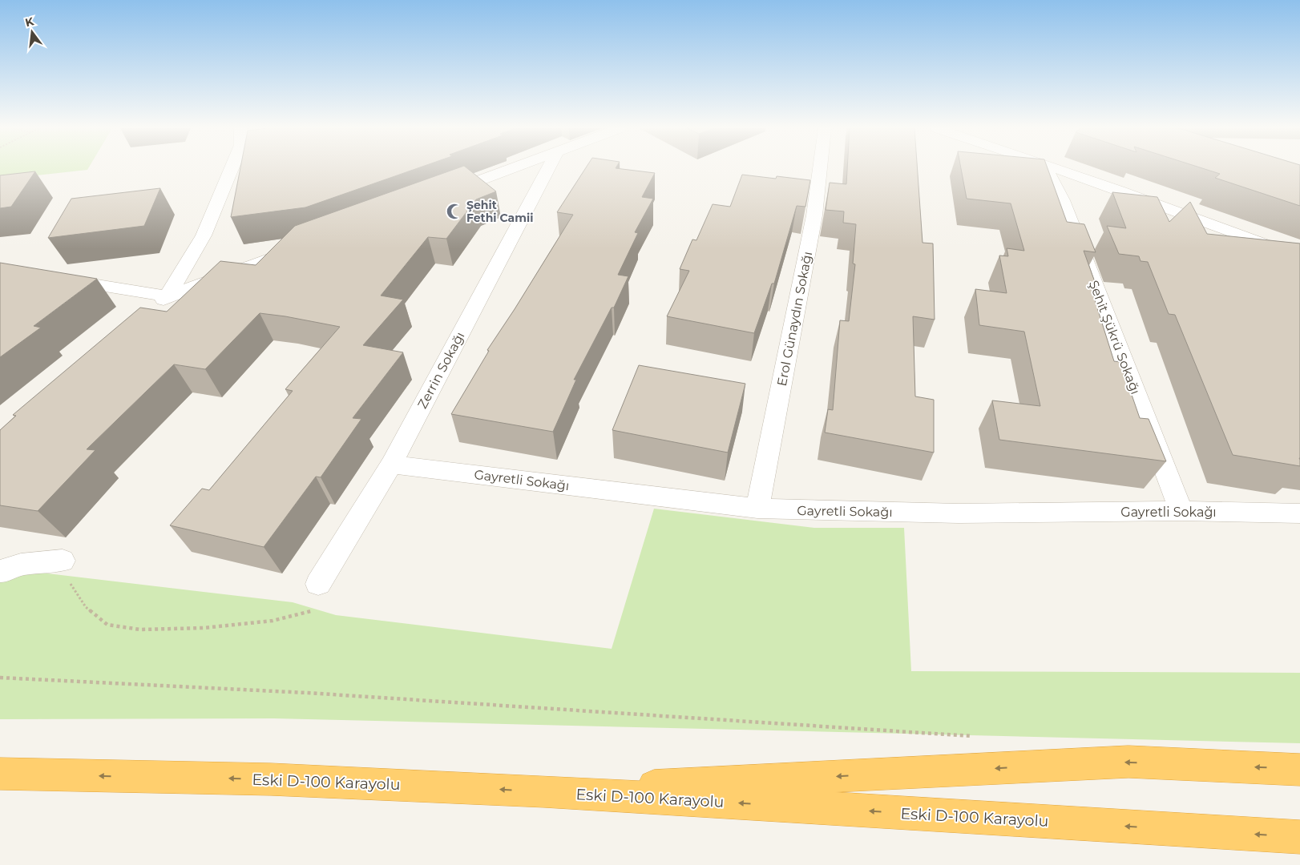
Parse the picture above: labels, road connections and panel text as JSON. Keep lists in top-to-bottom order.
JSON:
{
  "streets": {
    "highway": ["Eski D-100 Karayolu"],
    "street": [
      "Erol Günaydın Sokağı",
      "Şehit Şükrü Sokağı",
      "Zerrin Sokağı",
      "Gayretli Sokağı"
    ]
  },
  "crossings": [
    ["Erol Günaydın Sokağı", "Gayretli Sokağı"],
    ["Şehit Şükrü Sokağı", "Gayretli Sokağı"],
    ["Zerrin Sokağı", "Gayretli Sokağı"]
  ],
  "places": {
    "mosque": ["Şehit Fethi Camii"]
  },
  "north": "top"
}
